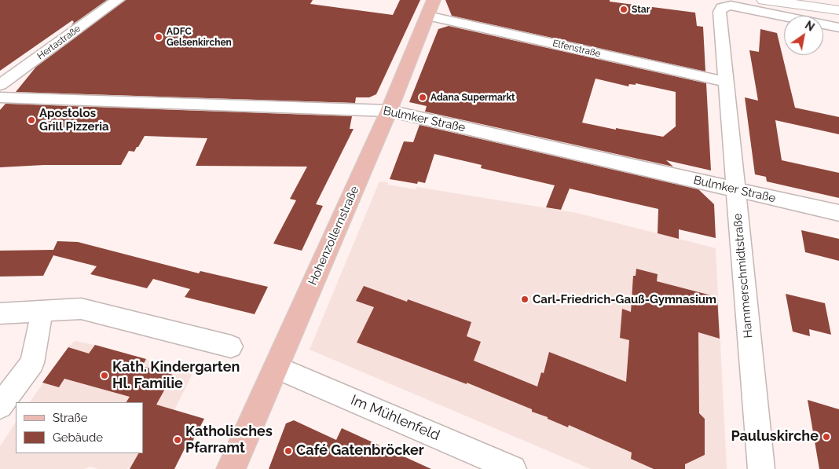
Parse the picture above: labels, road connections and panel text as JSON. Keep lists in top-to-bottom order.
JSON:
{
  "streets": {
    "main road": ["Hohenzollernstraße"],
    "street": [
      "Hertastraße",
      "Elfenstraße",
      "Bulmker Straße",
      "Hammerschmidtstraße",
      "Im Mühlenfeld"
    ]
  },
  "crossings": [
    ["Elfenstraße", "Hohenzollernstraße"],
    ["Elfenstraße", "Hammerschmidtstraße"],
    ["Bulmker Straße", "Hohenzollernstraße"],
    ["Bulmker Straße", "Hammerschmidtstraße"],
    ["Hohenzollernstraße", "Im Mühlenfeld"]
  ],
  "places": [
    "Star",
    "ADFC Gelsenkirchen",
    "Adana Supermarkt",
    "Apostolos Grill Pizzeria",
    "Carl-Friedrich-Gauß-Gymnasium",
    "Kath. Kindergarten Hl. Familie",
    "Pauluskirche",
    "Katholisches Pfarramt",
    "Café Gatenbröcker"
  ],
  "legend": ["Straße", "Gebäude"],
  "north": "top right"
}
